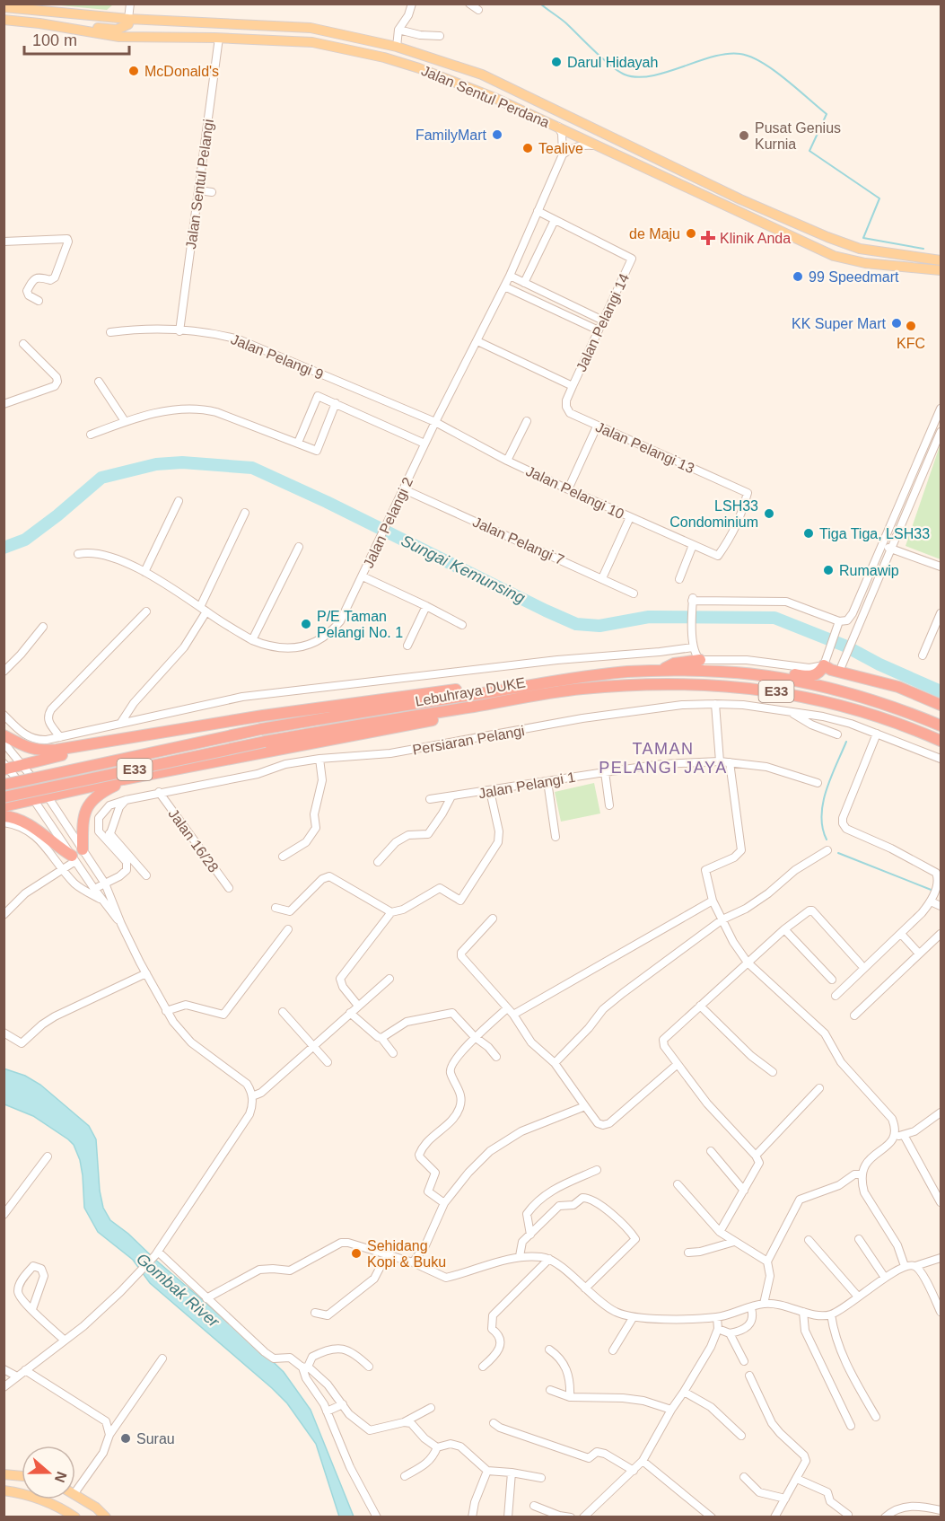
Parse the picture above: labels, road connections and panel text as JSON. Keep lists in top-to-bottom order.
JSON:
{
  "streets": {
    "highway": ["Lebuhraya DUKE", "E33"],
    "main road": ["Jalan Sentul Perdana"],
    "street": [
      "Jalan Sentul Pelangi",
      "Jalan Pelangi 14",
      "Jalan Pelangi 9",
      "Jalan Pelangi 13",
      "Jalan Pelangi 10",
      "Jalan Pelangi 2",
      "Jalan Pelangi 7",
      "Persiaran Pelangi",
      "Jalan Pelangi 1",
      "Jalan 16/28"
    ]
  },
  "crossings": [
    ["Jalan Sentul Perdana", "Jalan Sentul Pelangi"],
    ["Jalan Sentul Pelangi", "Jalan Pelangi 9"],
    ["Jalan Pelangi 14", "Jalan Pelangi 13"],
    ["Jalan Pelangi 9", "Jalan Pelangi 10"],
    ["Jalan Pelangi 9", "Jalan Pelangi 2"],
    ["Jalan Pelangi 13", "Jalan Pelangi 10"],
    ["Jalan Pelangi 10", "Jalan Pelangi 2"],
    ["Jalan Pelangi 2", "Jalan Pelangi 7"],
    ["Persiaran Pelangi", "Jalan 16/28"]
  ],
  "districts": ["TAMAN PELANGI JAYA"],
  "water": ["Sungai Kemunsing", "Gombak River"],
  "places": {
    "other": [
      "Darul Hidayah",
      "McDonald's",
      "FamilyMart",
      "Pusat Genius Kurnia",
      "Tealive",
      "de Maju",
      "99 Speedmart",
      "KK Super Mart",
      "KFC",
      "LSH33 Condominium",
      "Tiga Tiga, LSH33",
      "Rumawip",
      "P/E Taman Pelangi No. 1",
      "Sehidang Kopi & Buku",
      "Surau"
    ],
    "health": ["Klinik Anda"]
  },
  "scale_bar": "100 m",
  "north": "right"
}
